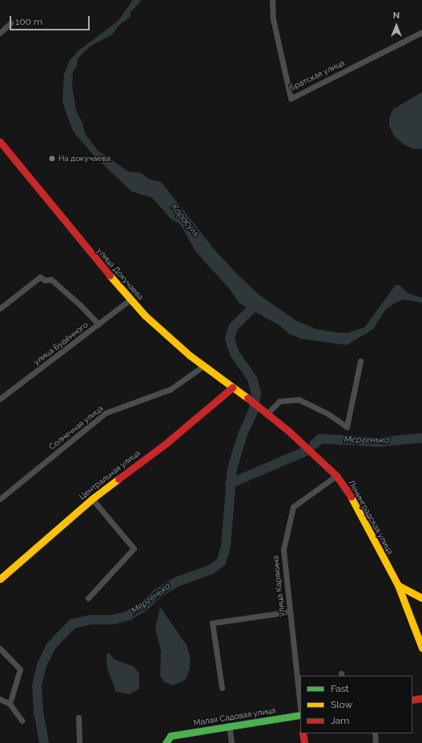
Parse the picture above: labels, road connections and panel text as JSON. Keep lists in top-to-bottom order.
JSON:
{
  "streets": {
    "main road": [
      "улица Докучаева",
      "Центральная улица",
      "Ленинградская улица",
      "Малая Садовая улица"
    ],
    "street": [
      "Братская улица",
      "улица Будённого",
      "Солнечная улица",
      "улица Карякина"
    ]
  },
  "crossings": [
    ["улица Докучаева", "улица Будённого"],
    ["улица Докучаева", "Солнечная улица"],
    ["улица Докучаева", "Центральная улица"],
    ["улица Докучаева", "Ленинградская улица"],
    ["Ленинградская улица", "улица Карякина"]
  ],
  "water": ["Карасуль", "Мергенька"],
  "places": ["На докучаева"],
  "legend": ["Fast", "Slow", "Jam"],
  "scale_bar": "100 m",
  "north": "top"
}
